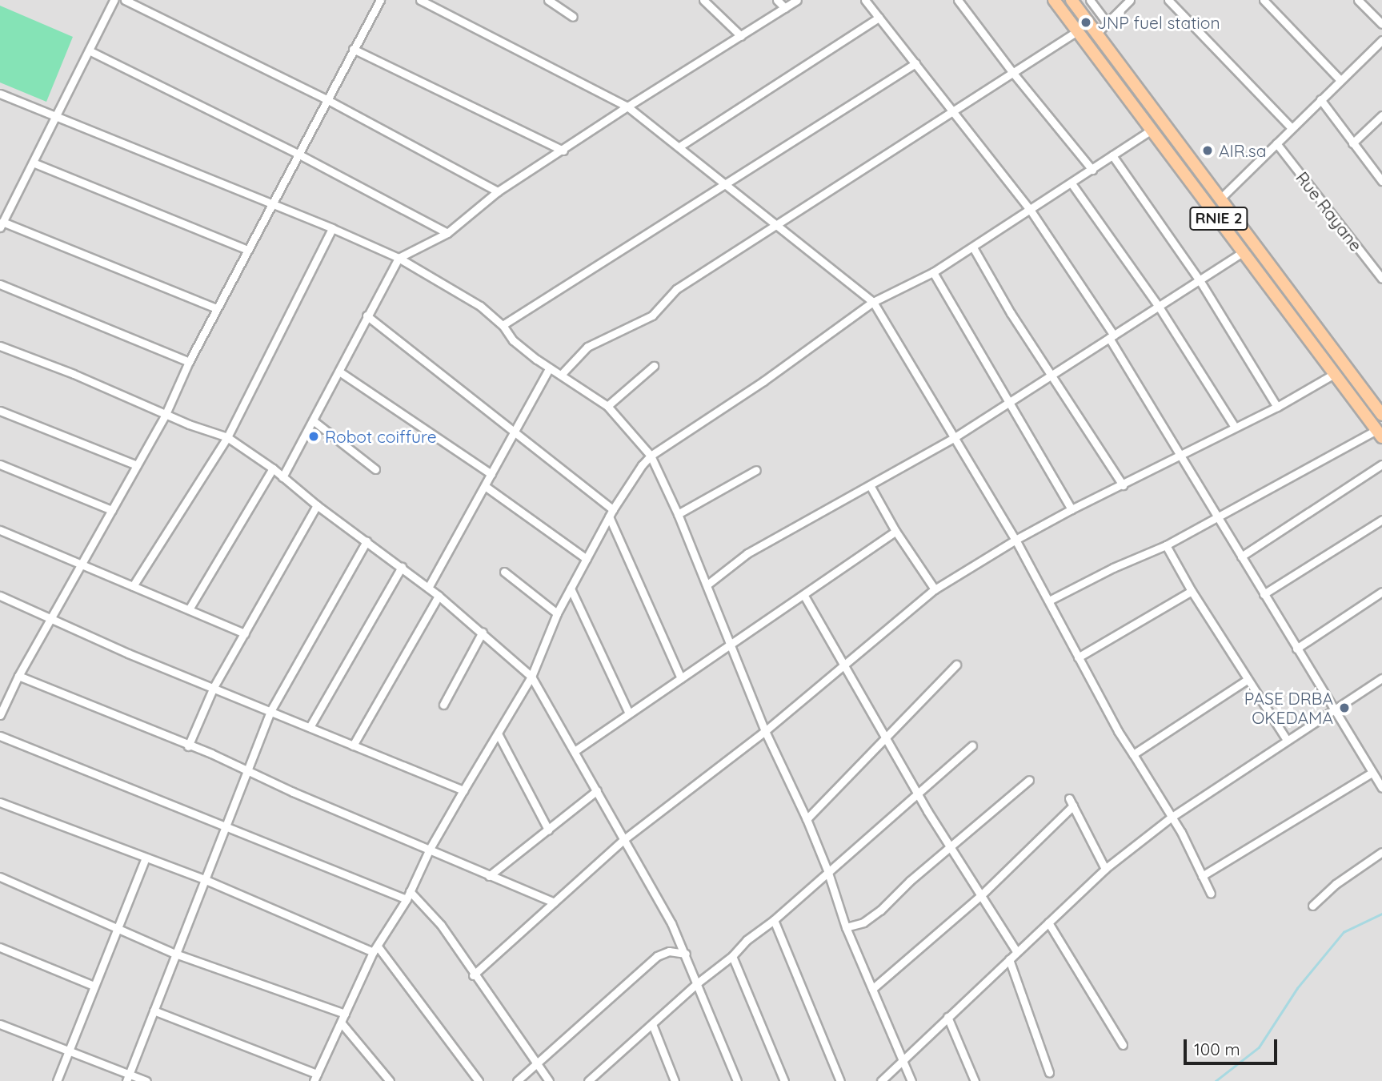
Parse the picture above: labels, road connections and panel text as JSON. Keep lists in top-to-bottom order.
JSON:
{
  "streets": {
    "main road": ["RNIE 2"],
    "street": ["Rue Rayane"]
  },
  "places": [
    "JNP fuel station",
    "AIR.sa",
    "Robot coiffure",
    "PASE DRBA OKEDAMA"
  ],
  "scale_bar": "100 m"
}
